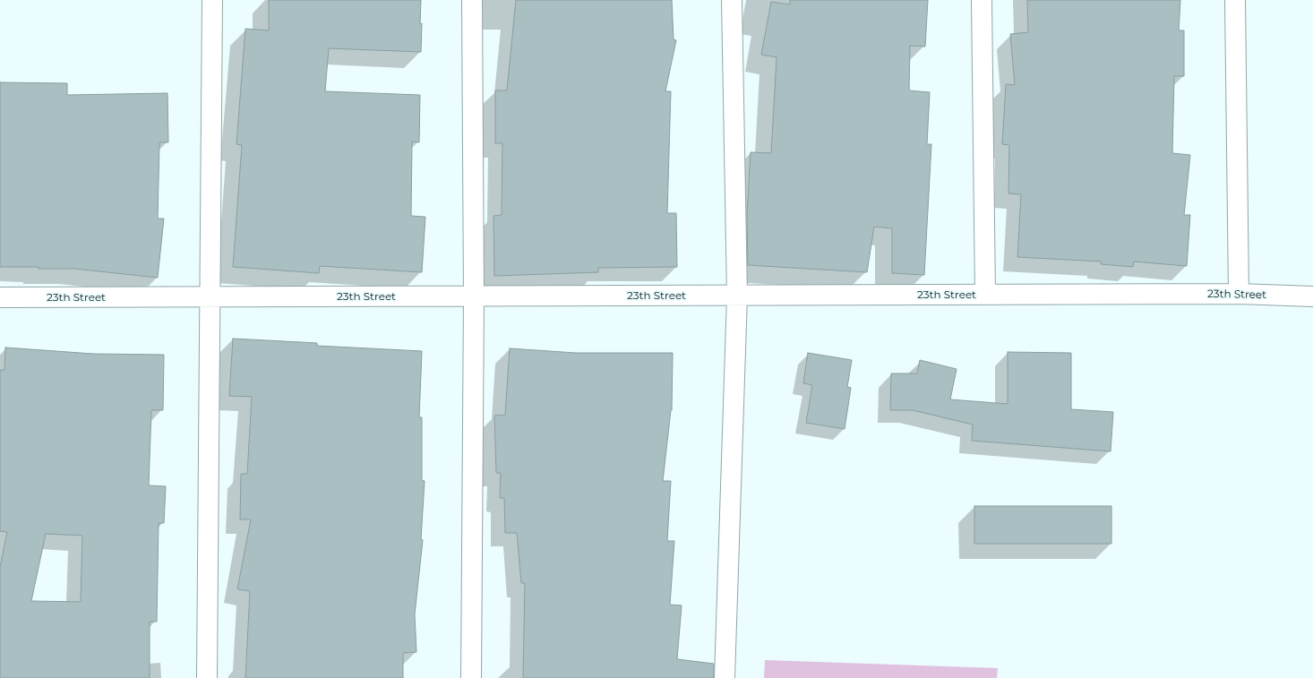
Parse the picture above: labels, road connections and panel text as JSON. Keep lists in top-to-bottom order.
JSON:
{
  "streets": {
    "street": ["23th Street"]
  }
}
